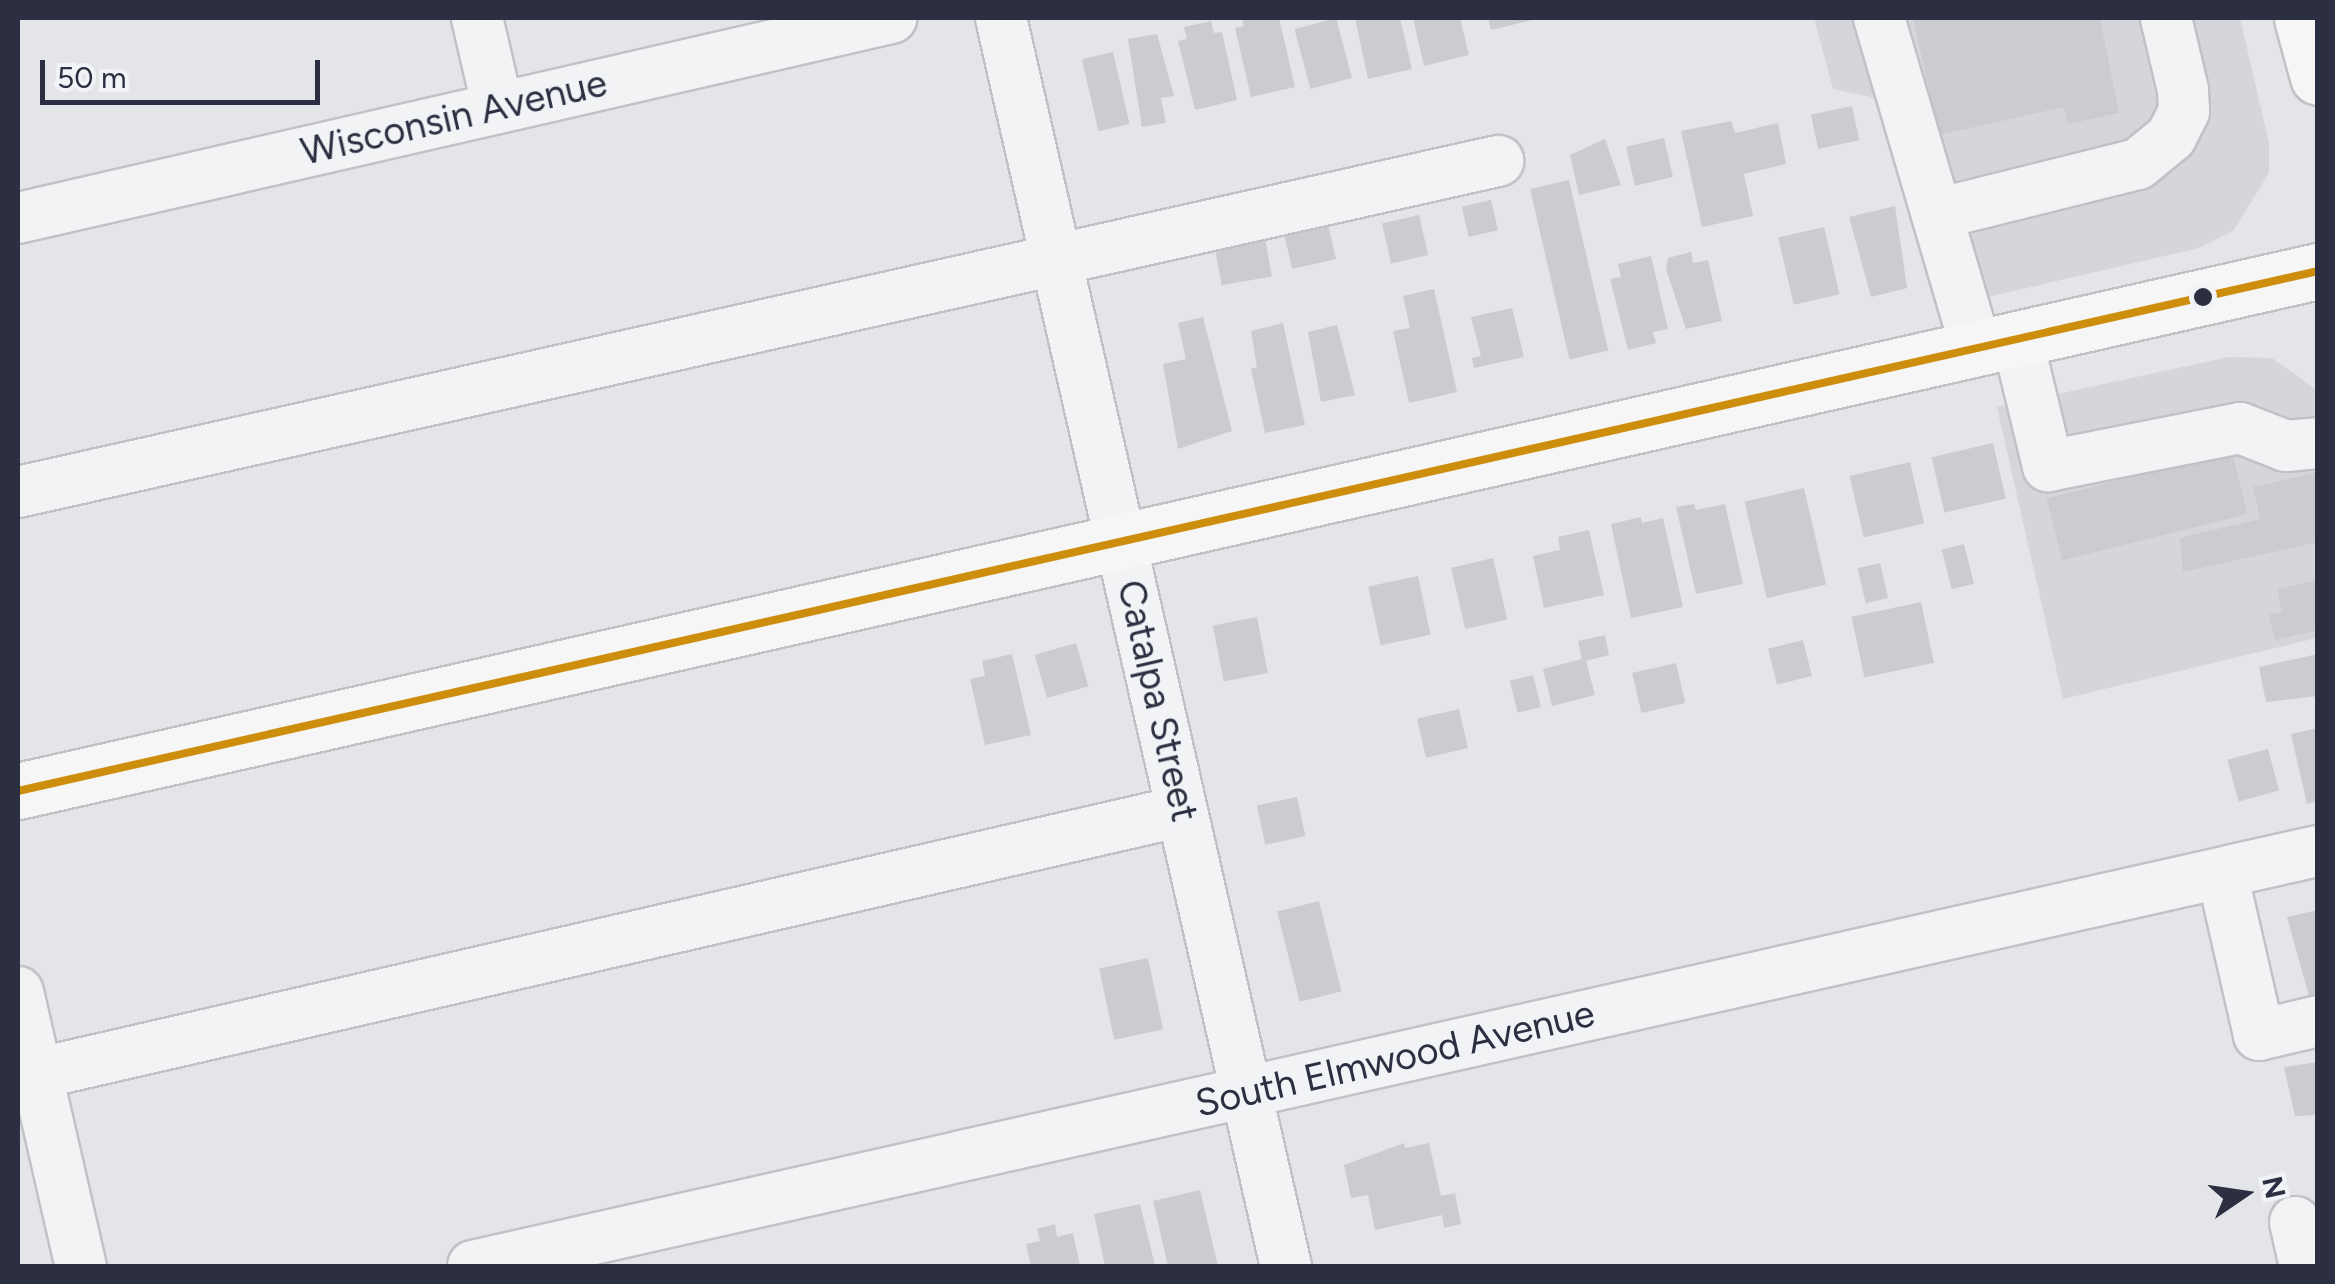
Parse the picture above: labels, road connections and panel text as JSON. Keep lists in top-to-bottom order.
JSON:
{
  "streets": {
    "street": ["Wisconsin Avenue", "Catalpa Street", "South Elmwood Avenue"]
  },
  "crossings": [
    ["Catalpa Street", "South Elmwood Avenue"]
  ],
  "scale_bar": "50 m",
  "north": "right"
}
